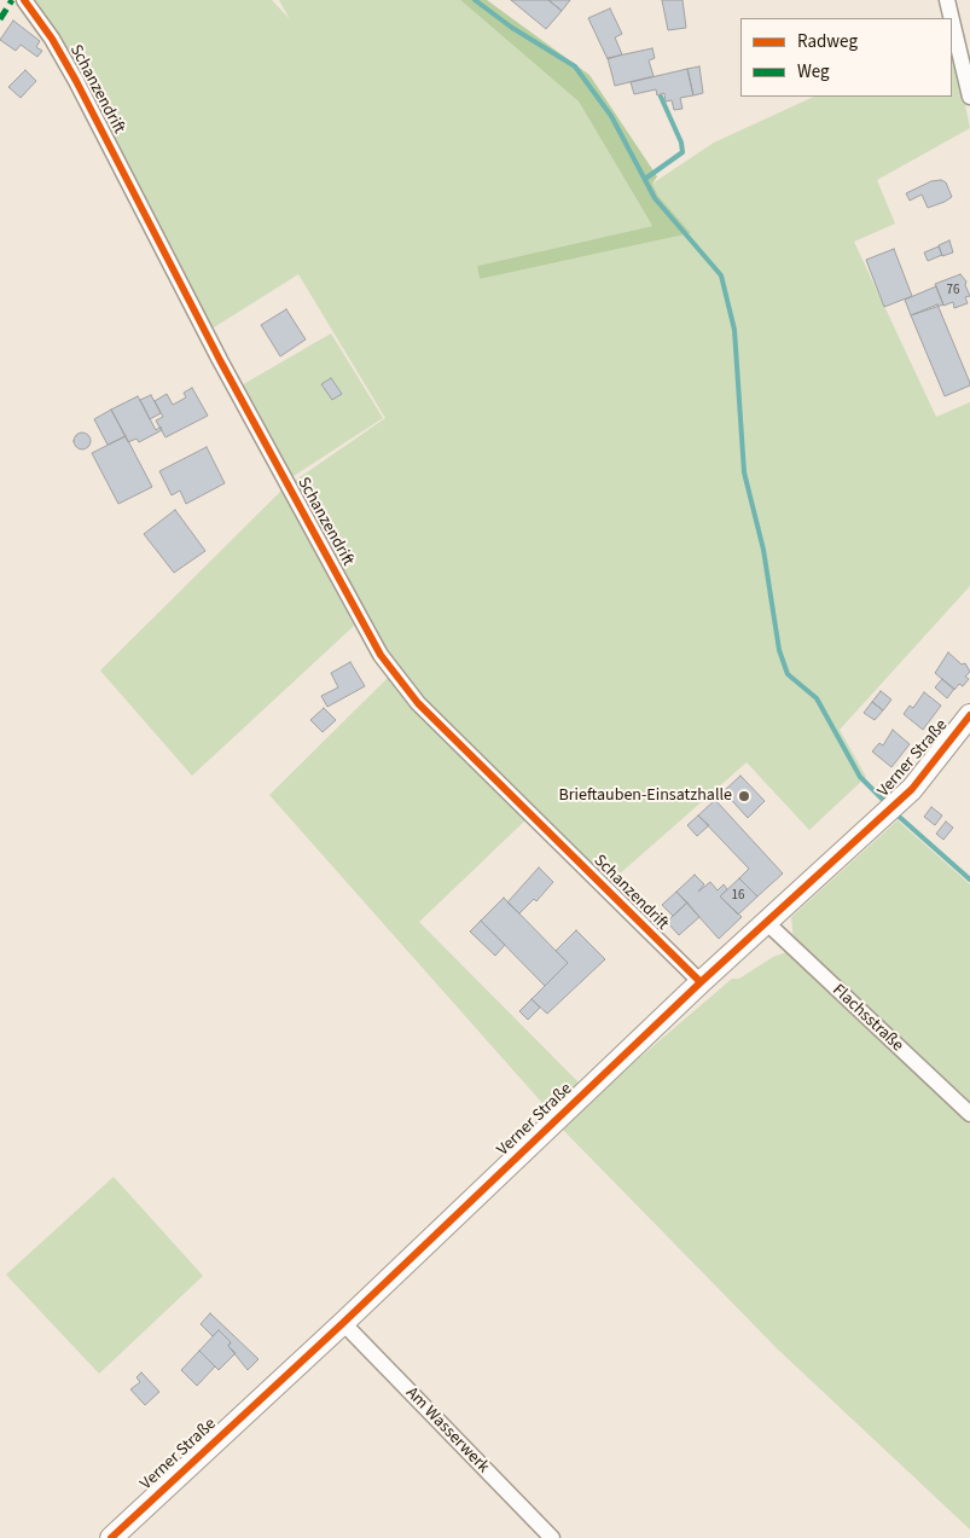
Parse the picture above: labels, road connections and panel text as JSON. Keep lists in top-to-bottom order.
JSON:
{
  "streets": {
    "street": [
      "Schanzendrift",
      "Verner Straße",
      "Flachsstraße",
      "Am Wasserwerk"
    ]
  },
  "crossings": [
    ["Schanzendrift", "Verner Straße"],
    ["Verner Straße", "Flachsstraße"],
    ["Verner Straße", "Am Wasserwerk"]
  ],
  "places": ["Brieftauben-Einsatzhalle"],
  "house_numbers": ["76", "16"],
  "legend": ["Radweg", "Weg"]
}
